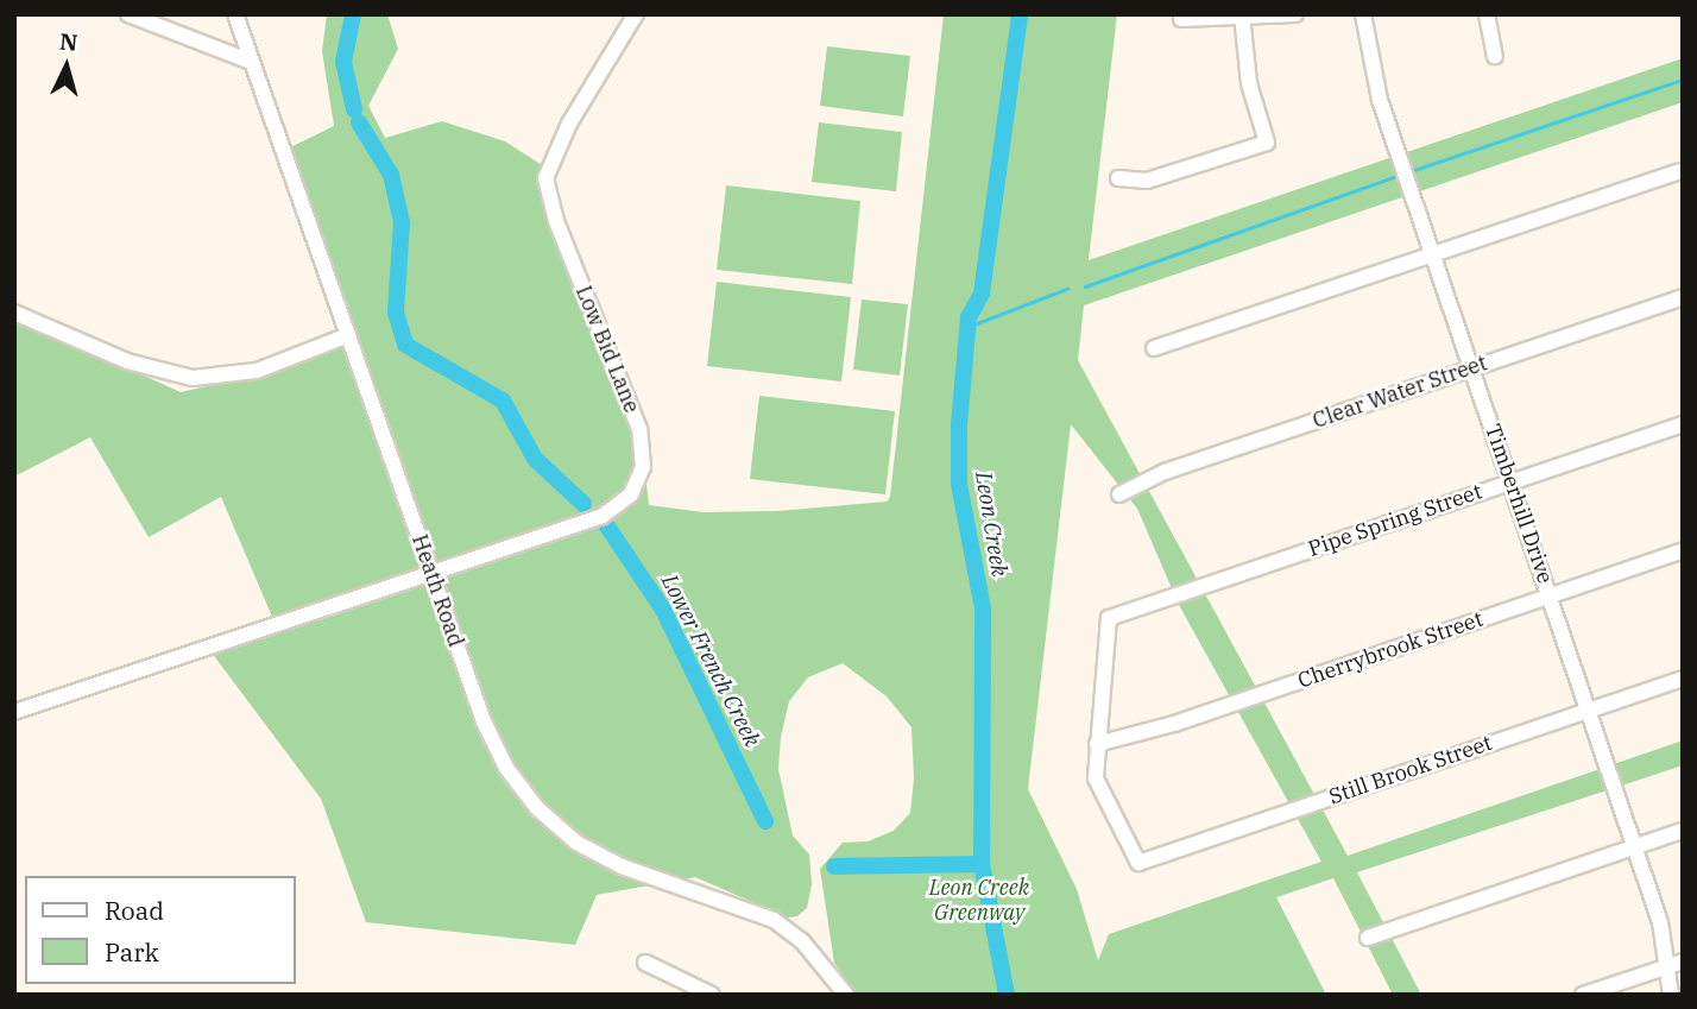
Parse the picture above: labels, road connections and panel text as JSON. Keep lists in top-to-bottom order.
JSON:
{
  "streets": {
    "street": [
      "Low Bid Lane",
      "Clear Water Street",
      "Timberhill Drive",
      "Pipe Spring Street",
      "Heath Road",
      "Cherrybrook Street",
      "Still Brook Street"
    ]
  },
  "crossings": [
    ["Low Bid Lane", "Heath Road"],
    ["Clear Water Street", "Timberhill Drive"],
    ["Timberhill Drive", "Pipe Spring Street"],
    ["Timberhill Drive", "Cherrybrook Street"],
    ["Timberhill Drive", "Still Brook Street"],
    ["Pipe Spring Street", "Cherrybrook Street"],
    ["Pipe Spring Street", "Still Brook Street"],
    ["Cherrybrook Street", "Still Brook Street"]
  ],
  "water": ["Leon Creek", "Lower French Creek"],
  "parks": ["Leon Creek Greenway"],
  "legend": ["Road", "Park"],
  "north": "top"
}
